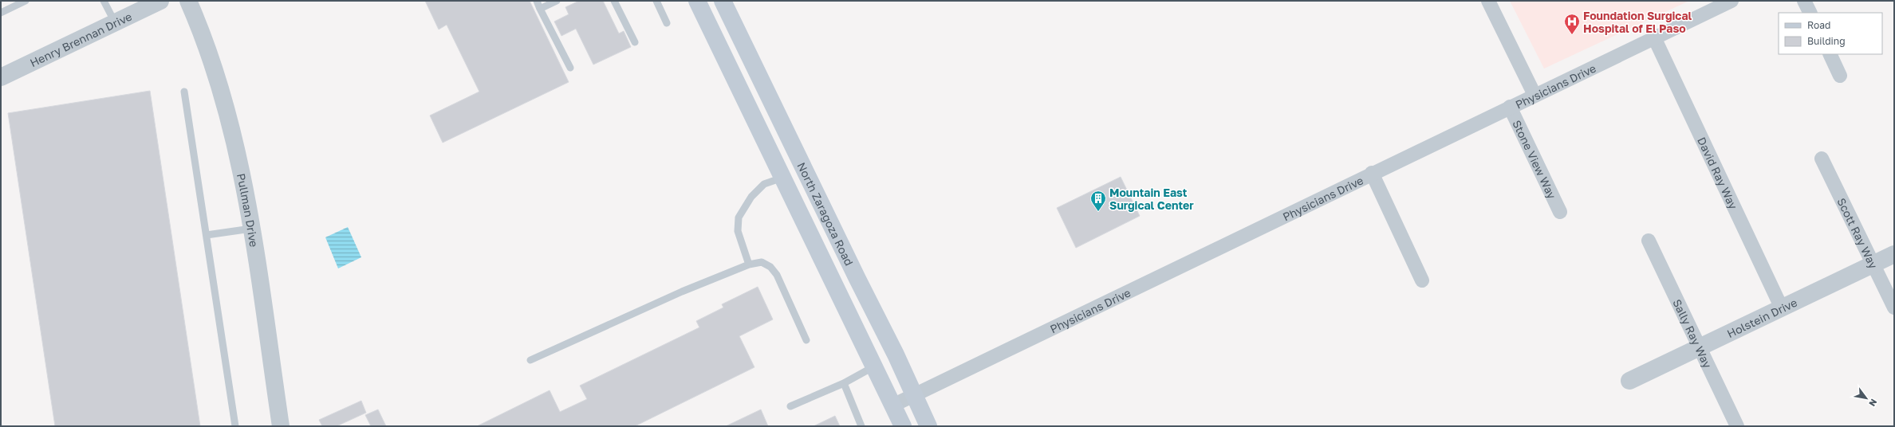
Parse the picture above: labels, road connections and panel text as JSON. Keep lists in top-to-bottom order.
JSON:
{
  "streets": {
    "main road": ["North Zaragoza Road"],
    "street": [
      "Henry Brennan Drive",
      "Physicians Drive",
      "Stone View Way",
      "David Ray Way",
      "Pullman Drive",
      "Scott Ray Way",
      "Holstein Drive",
      "Sally Ray Way"
    ]
  },
  "crossings": [
    ["Physicians Drive", "Stone View Way"],
    ["Physicians Drive", "David Ray Way"],
    ["Physicians Drive", "North Zaragoza Road"],
    ["David Ray Way", "Holstein Drive"],
    ["Scott Ray Way", "Holstein Drive"],
    ["Holstein Drive", "Sally Ray Way"]
  ],
  "places": {
    "hospital": ["Foundation Surgical Hospital of El Paso"],
    "building": ["Mountain East Surgical Center"]
  },
  "legend": ["Road", "Building"],
  "north": "bottom right"
}
